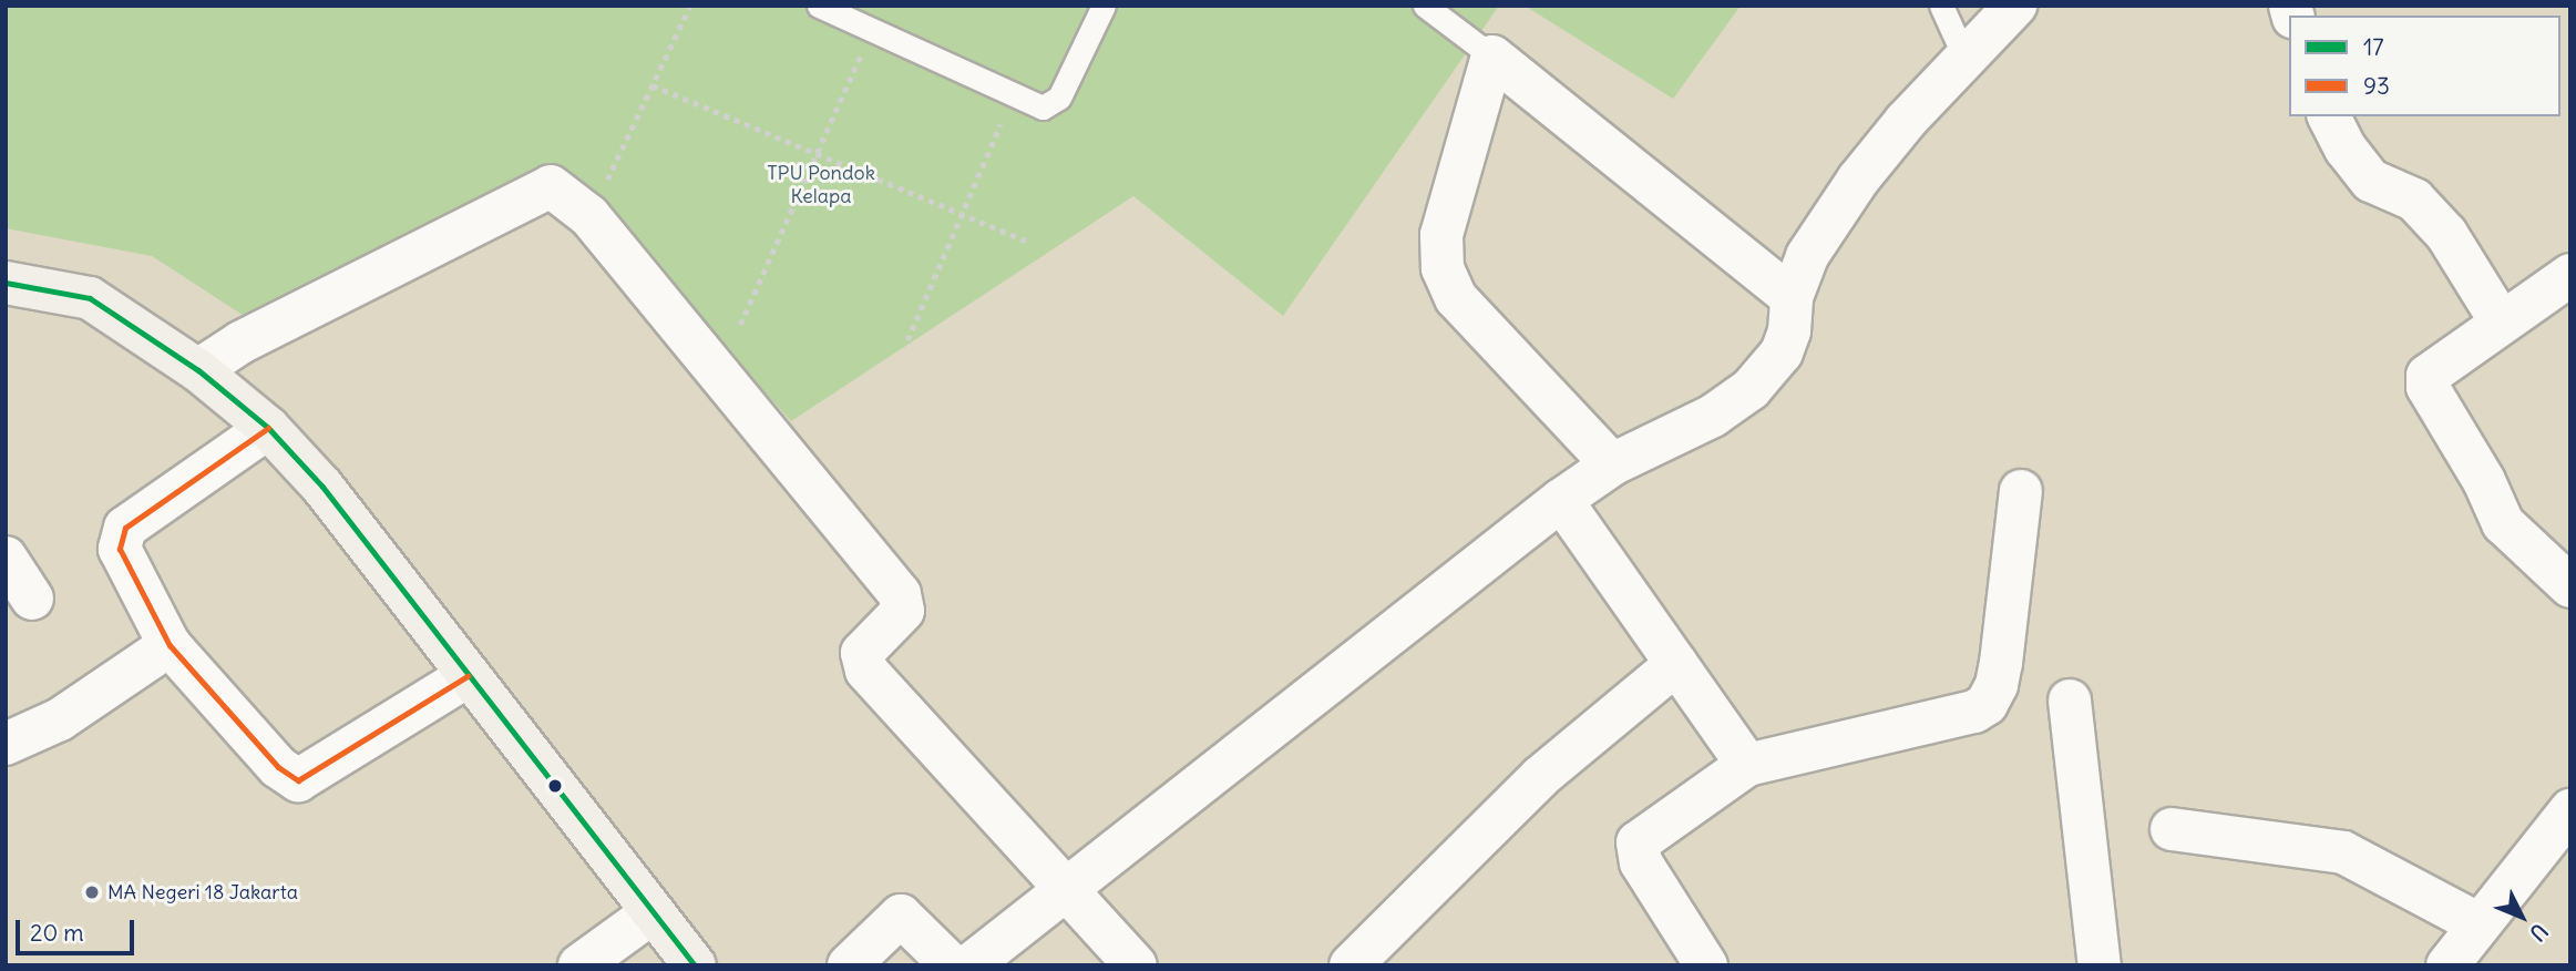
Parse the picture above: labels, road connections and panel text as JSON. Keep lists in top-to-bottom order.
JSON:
{
  "parks": ["TPU Pondok Kelapa"],
  "places": ["MA Negeri 18 Jakarta"],
  "lines": ["transit line 17", "transit line 93"],
  "legend": ["17", "93"],
  "scale_bar": "20 m",
  "north": "bottom right"
}
